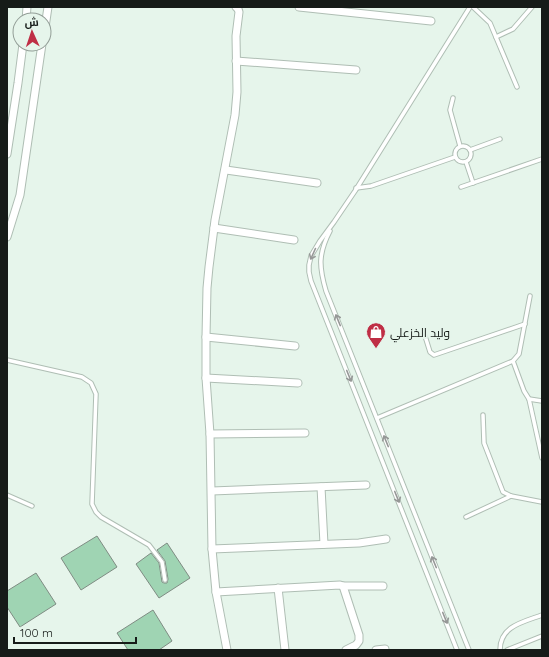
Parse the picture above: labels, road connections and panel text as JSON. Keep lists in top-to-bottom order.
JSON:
{
  "places": {
    "shop": ["وليد الخزعلي"]
  },
  "scale_bar": "100 m",
  "north": "top"
}
